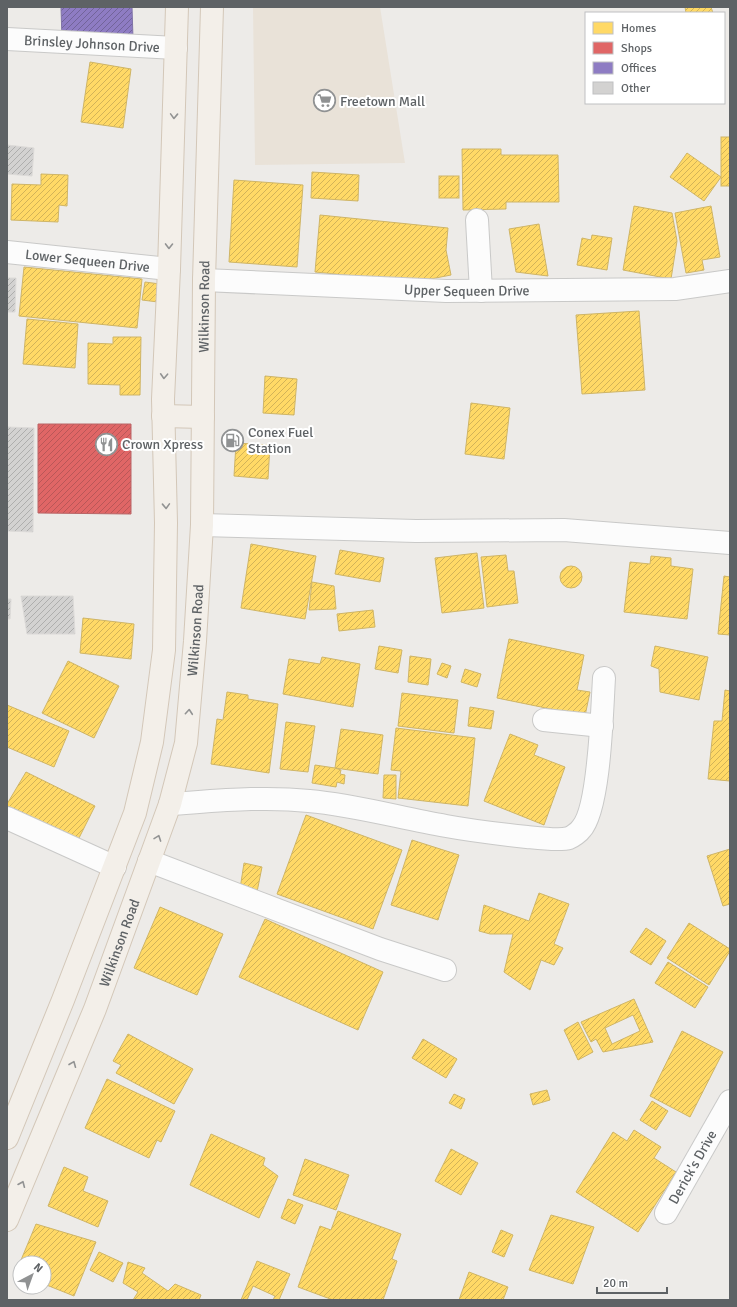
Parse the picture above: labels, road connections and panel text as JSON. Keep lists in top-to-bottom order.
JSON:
{
  "streets": {
    "main road": ["Wilkinson Road"],
    "street": [
      "Brinsley Johnson Drive",
      "Lower Sequeen Drive",
      "Upper Sequeen Drive",
      "Derick's Drive"
    ]
  },
  "crossings": [
    ["Upper Sequeen Drive", "Wilkinson Road"]
  ],
  "places": {
    "supermarket": ["Freetown Mall"],
    "fuel station": ["Conex Fuel Station"],
    "restaurant": ["Crown Xpress"]
  },
  "legend": [
    "Homes",
    "Shops",
    "Offices",
    "Other"
  ],
  "scale_bar": "20 m",
  "north": "top right"
}
